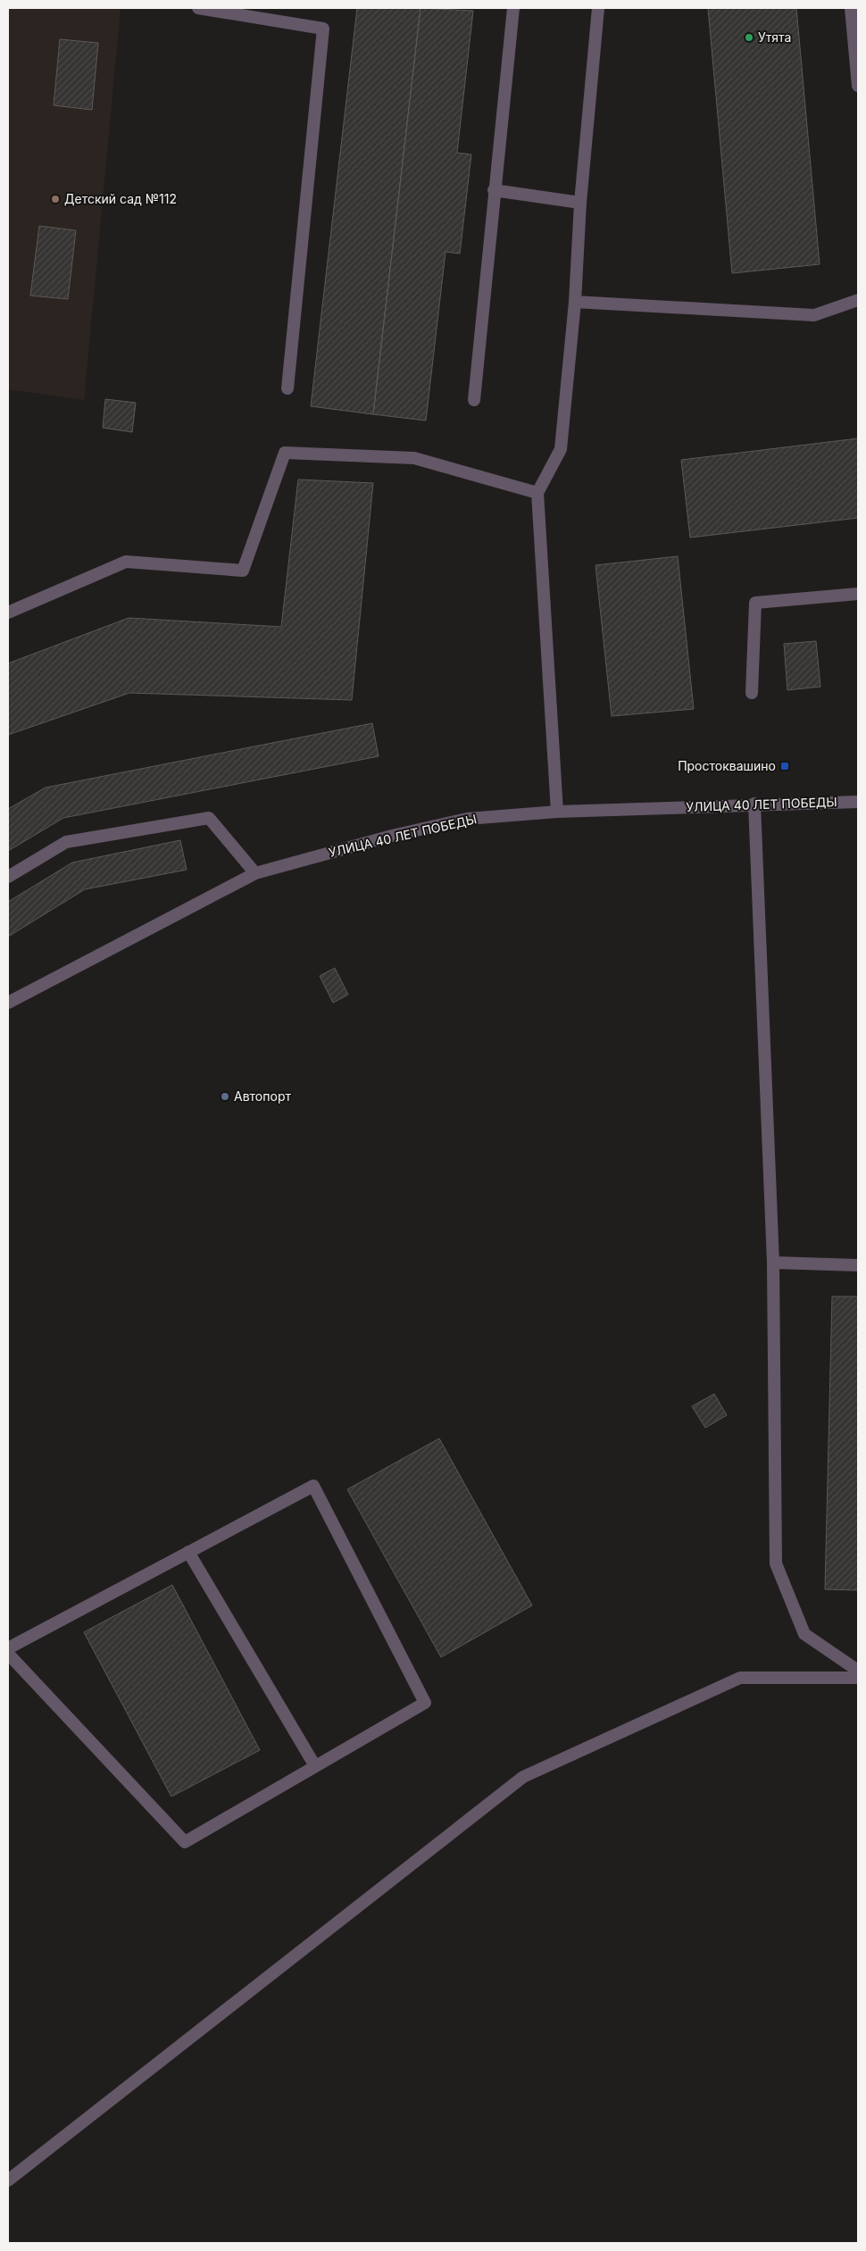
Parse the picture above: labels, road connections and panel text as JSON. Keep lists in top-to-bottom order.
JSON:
{
  "streets": {
    "street": ["УЛИЦА 40 ЛЕТ ПОБЕДЫ"]
  },
  "places": {
    "other": ["Утята", "Детский сад №112", "Автопорт"],
    "transit": ["Простоквашино"]
  }
}
